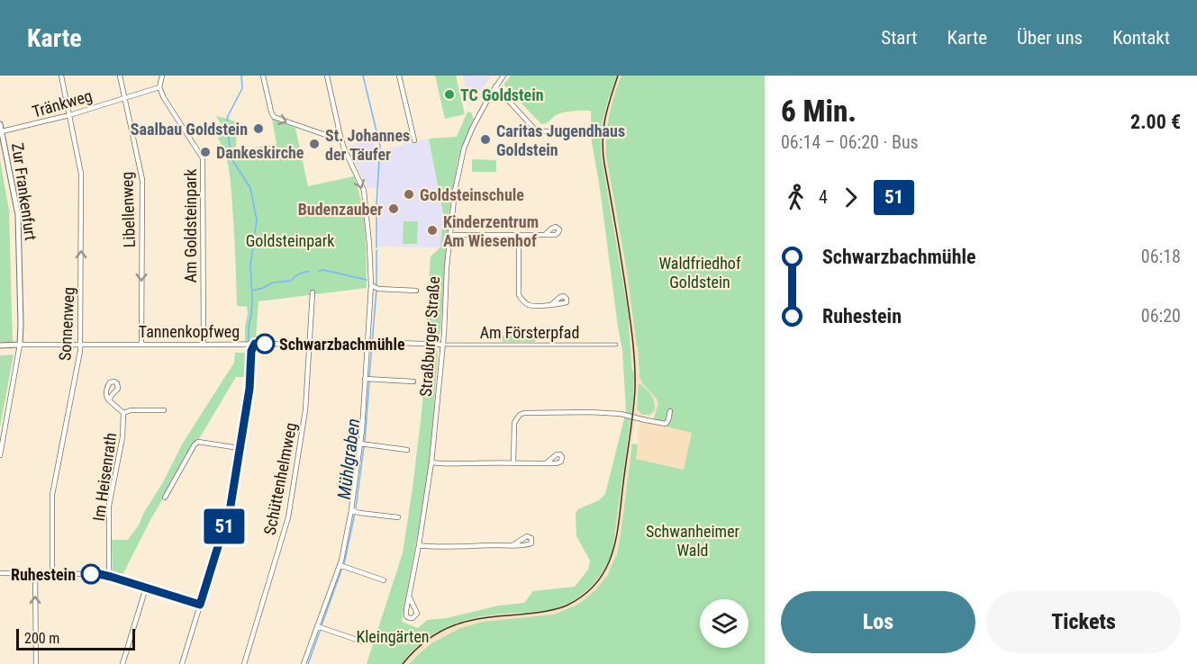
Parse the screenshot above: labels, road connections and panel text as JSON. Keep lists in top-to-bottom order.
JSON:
{
  "streets": {
    "street": [
      "Tränkweg",
      "Zur Frankenfurt",
      "Libellenweg",
      "Am Goldsteinpark",
      "Sonnenweg",
      "Tannenkopfweg",
      "Am Försterpfad",
      "Straßburger Straße",
      "Im Heisenrath",
      "Schüttenhelmweg"
    ]
  },
  "crossings": [
    ["Tränkweg", "Zur Frankenfurt"],
    ["Tränkweg", "Libellenweg"],
    ["Tränkweg", "Am Goldsteinpark"],
    ["Tränkweg", "Sonnenweg"],
    ["Zur Frankenfurt", "Tannenkopfweg"],
    ["Libellenweg", "Tannenkopfweg"],
    ["Am Goldsteinpark", "Tannenkopfweg"],
    ["Sonnenweg", "Tannenkopfweg"],
    ["Tannenkopfweg", "Am Försterpfad"],
    ["Tannenkopfweg", "Straßburger Straße"],
    ["Tannenkopfweg", "Schüttenhelmweg"],
    ["Am Försterpfad", "Straßburger Straße"]
  ],
  "one_way": ["Libellenweg", "Sonnenweg"],
  "water": ["Mühlgraben"],
  "parks": [
    "Goldsteinpark",
    "Waldfriedhof Goldstein",
    "Schwanheimer Wald",
    "Kleingärten"
  ],
  "places": [
    "TC Goldstein",
    "Saalbau Goldstein",
    "Caritas Jugendhaus Goldstein",
    "St. Johannes der Täufer",
    "Dankeskirche",
    "Goldsteinschule",
    "Budenzauber",
    "Kinderzentrum Am Wiesenhof",
    "Schwarzbachmühle",
    "Ruhestein"
  ],
  "lines": ["bus line 51"],
  "scale_bar": "200 m",
  "page": {
    "header": "Karte",
    "nav": [
      "Start",
      "Karte",
      "Über uns",
      "Kontakt"
    ],
    "on_map": "51",
    "heading": ["6 Min.", "06:14 – 06:20 · Bus", "2.00 €"],
    "legs": ["4", "51"],
    "list": [
      {
        "name": "Schwarzbachmühle",
        "value": "06:18"
      },
      {
        "name": "Ruhestein",
        "value": "06:20"
      }
    ],
    "buttons": ["Los", "Tickets"],
    "scale": "200 m"
  }
}
